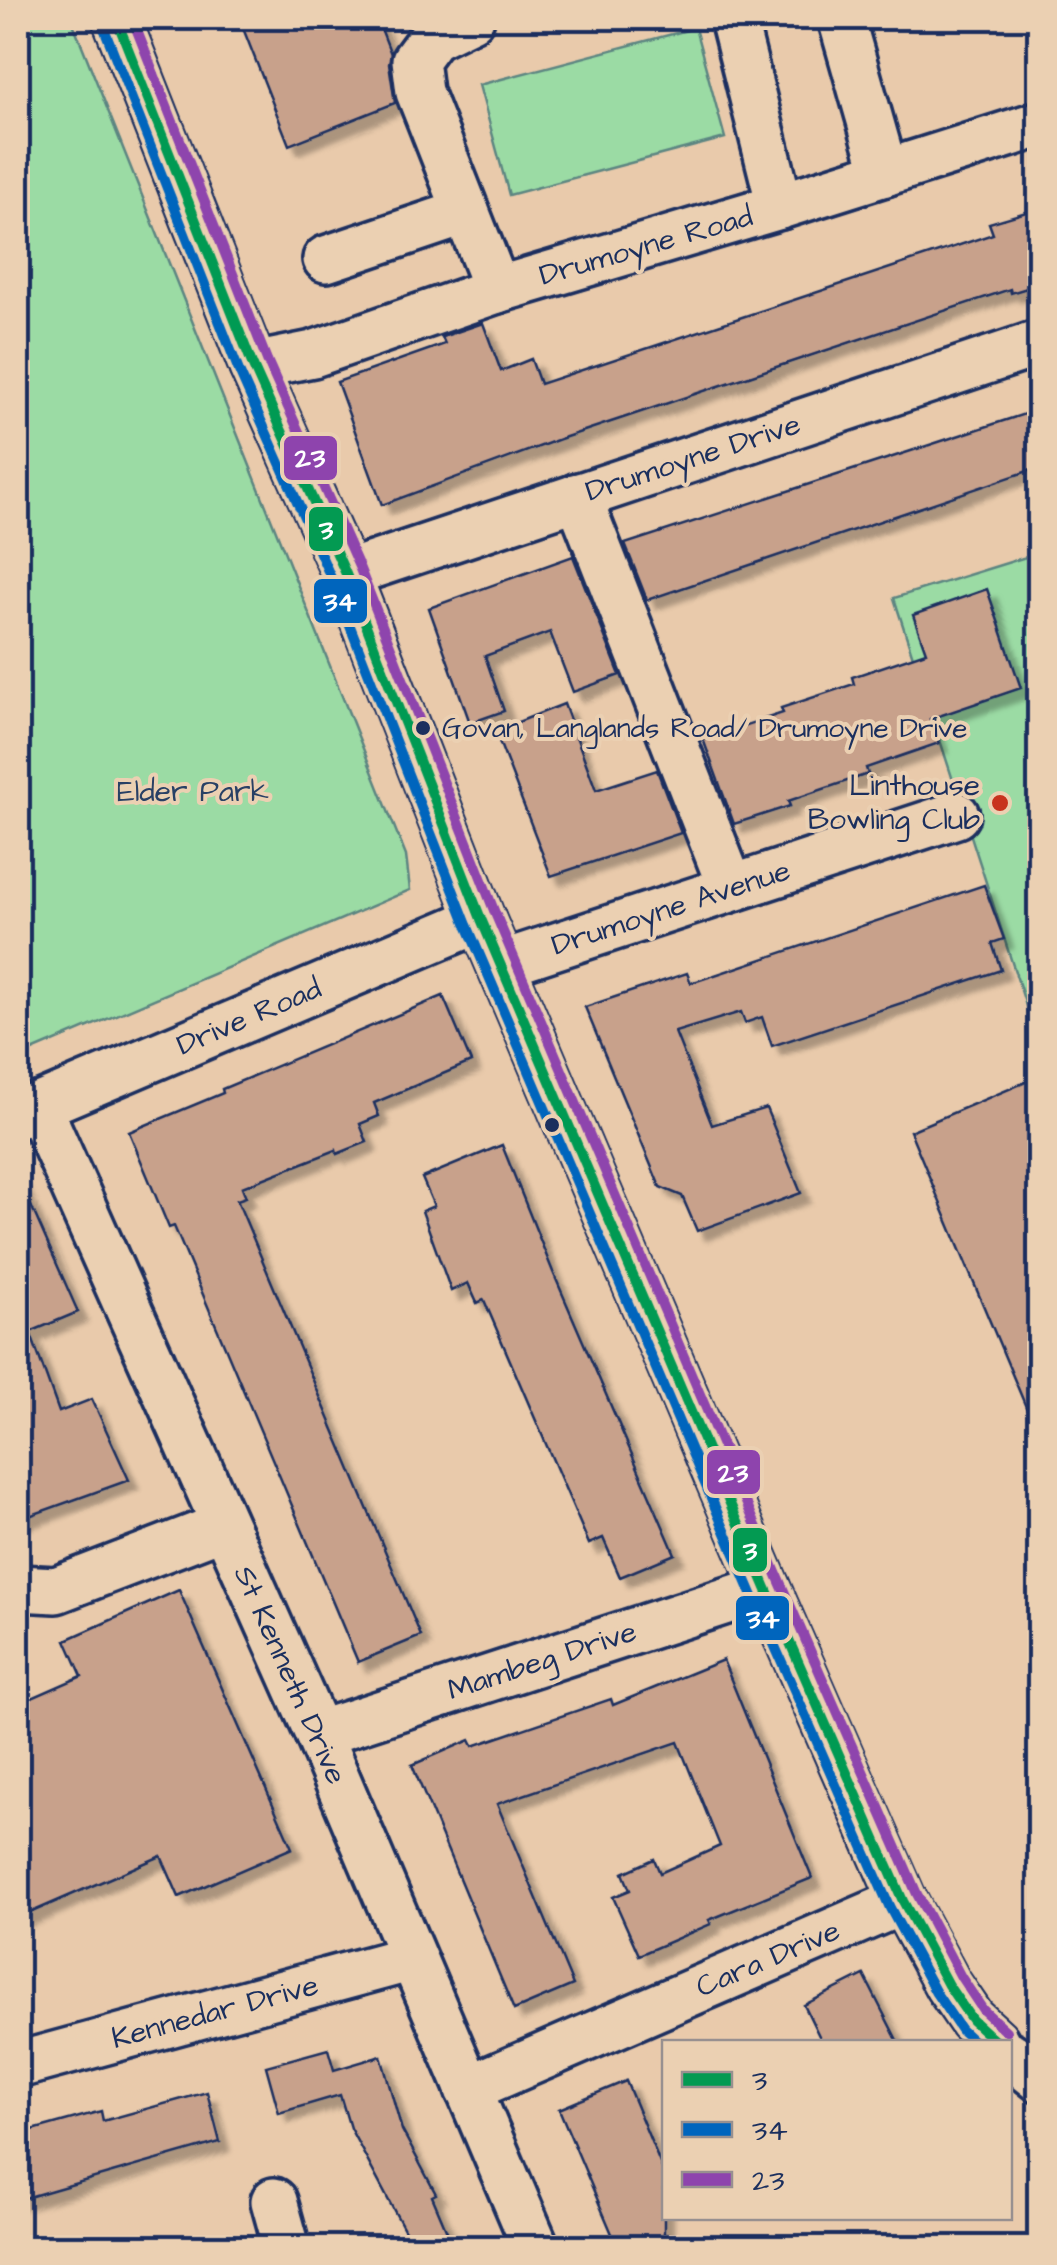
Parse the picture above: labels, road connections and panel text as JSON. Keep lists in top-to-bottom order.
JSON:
{
  "streets": {
    "street": [
      "Drumoyne Road",
      "Drumoyne Drive",
      "Drumoyne Avenue",
      "Drive Road",
      "Mambeg Drive",
      "St Kenneth Drive",
      "Cara Drive",
      "Kennedar Drive"
    ]
  },
  "crossings": [
    ["Drive Road", "St Kenneth Drive"],
    ["Mambeg Drive", "St Kenneth Drive"],
    ["St Kenneth Drive", "Cara Drive"],
    ["St Kenneth Drive", "Kennedar Drive"]
  ],
  "parks": ["Elder Park"],
  "places": ["Govan, Langlands Road/ Drumoyne Drive", "Linthouse Bowling Club"],
  "lines": ["transit line 3", "transit line 23", "transit line 34"],
  "legend": ["3", "34", "23"]
}
